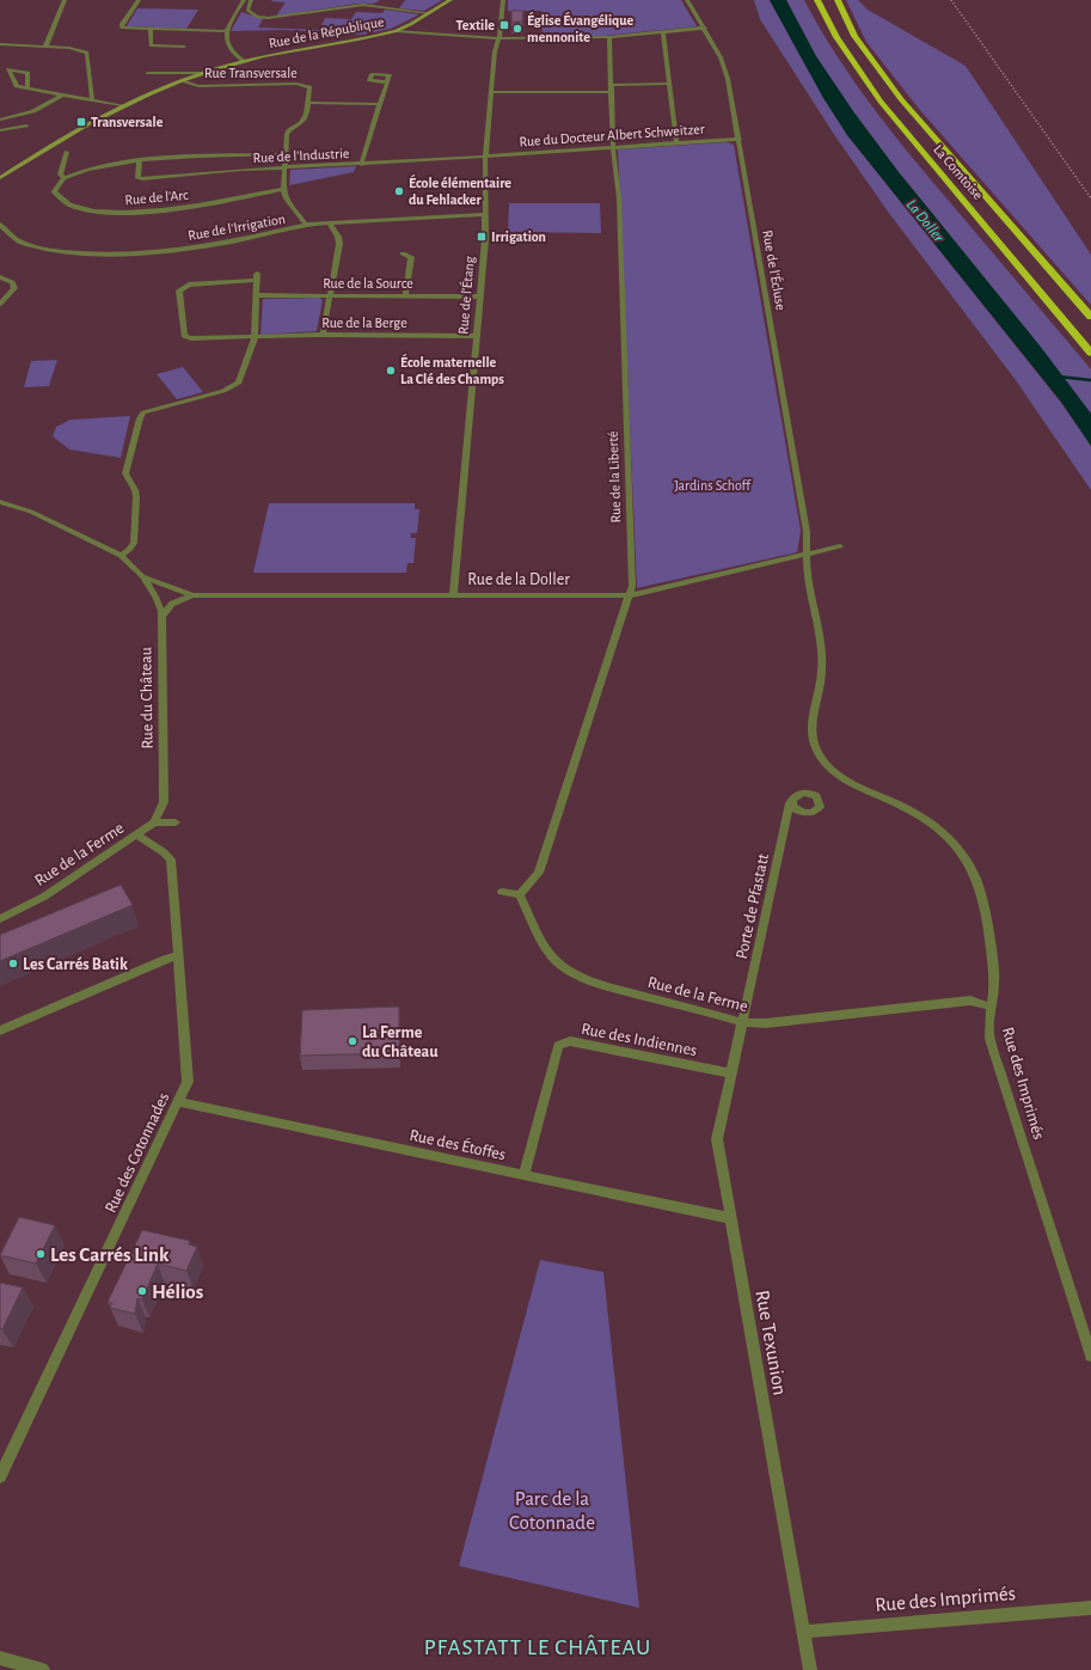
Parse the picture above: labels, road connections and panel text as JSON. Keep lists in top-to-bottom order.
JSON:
{
  "streets": {
    "highway": ["La Comtoise"],
    "main road": ["Rue de la République"],
    "street": [
      "Rue Transversale",
      "Rue du Docteur Albert Schweitzer",
      "Rue de l'Industrie",
      "Rue de l'Arc",
      "Rue de l'Irrigation",
      "Rue de l'Écluse",
      "Rue de la Source",
      "Rue de l'Étang",
      "Rue de la Berge",
      "Rue de la Liberté",
      "Rue de la Doller",
      "Rue du Château",
      "Rue de la Ferme",
      "Porte de Pfastatt",
      "Rue des Indiennes",
      "Rue des Imprimés",
      "Rue des Étoffes",
      "Rue des Cotonnades",
      "Rue Texunion"
    ]
  },
  "crossings": [
    ["Rue de la République", "Rue Transversale"],
    ["Rue Transversale", "Rue de l'Industrie"],
    ["Rue Transversale", "Rue de l'Arc"],
    ["Rue du Docteur Albert Schweitzer", "Rue de l'Industrie"],
    ["Rue du Docteur Albert Schweitzer", "Rue de l'Écluse"],
    ["Rue du Docteur Albert Schweitzer", "Rue de l'Étang"],
    ["Rue du Docteur Albert Schweitzer", "Rue de la Liberté"],
    ["Rue de l'Industrie", "Rue de l'Étang"],
    ["Rue de l'Irrigation", "Rue de l'Étang"],
    ["Rue de l'Écluse", "Rue de la Doller"],
    ["Rue de l'Écluse", "Rue des Imprimés"],
    ["Rue de la Source", "Rue de l'Étang"],
    ["Rue de la Source", "Rue de la Berge"],
    ["Rue de l'Étang", "Rue de la Berge"],
    ["Rue de l'Étang", "Rue de la Doller"],
    ["Rue de la Liberté", "Rue de la Doller"],
    ["Rue de la Liberté", "Rue de la Ferme"],
    ["Rue de la Doller", "Rue du Château"],
    ["Rue de la Doller", "Rue des Imprimés"],
    ["Rue du Château", "Rue de la Ferme"],
    ["Rue de la Ferme", "Porte de Pfastatt"],
    ["Rue de la Ferme", "Rue des Imprimés"],
    ["Rue de la Ferme", "Rue des Cotonnades"],
    ["Rue de la Ferme", "Rue Texunion"],
    ["Porte de Pfastatt", "Rue Texunion"],
    ["Rue des Indiennes", "Rue des Étoffes"],
    ["Rue des Indiennes", "Rue Texunion"],
    ["Rue des Imprimés", "Rue Texunion"],
    ["Rue des Étoffes", "Rue des Cotonnades"],
    ["Rue des Étoffes", "Rue Texunion"]
  ],
  "districts": ["PFASTATT LE CHÂTEAU"],
  "water": ["La Doller"],
  "parks": ["Jardins Schoff", "Parc de la Cotonnade"],
  "places": {
    "transit": ["Textile", "Transversale", "Irrigation"],
    "other": [
      "Église Évangélique mennonite",
      "École élémentaire du Fehlacker",
      "École maternelle La Clé des Champs",
      "Les Carrés Batik",
      "La Ferme du Château",
      "Les Carrés Link",
      "Hélios"
    ]
  }
}
